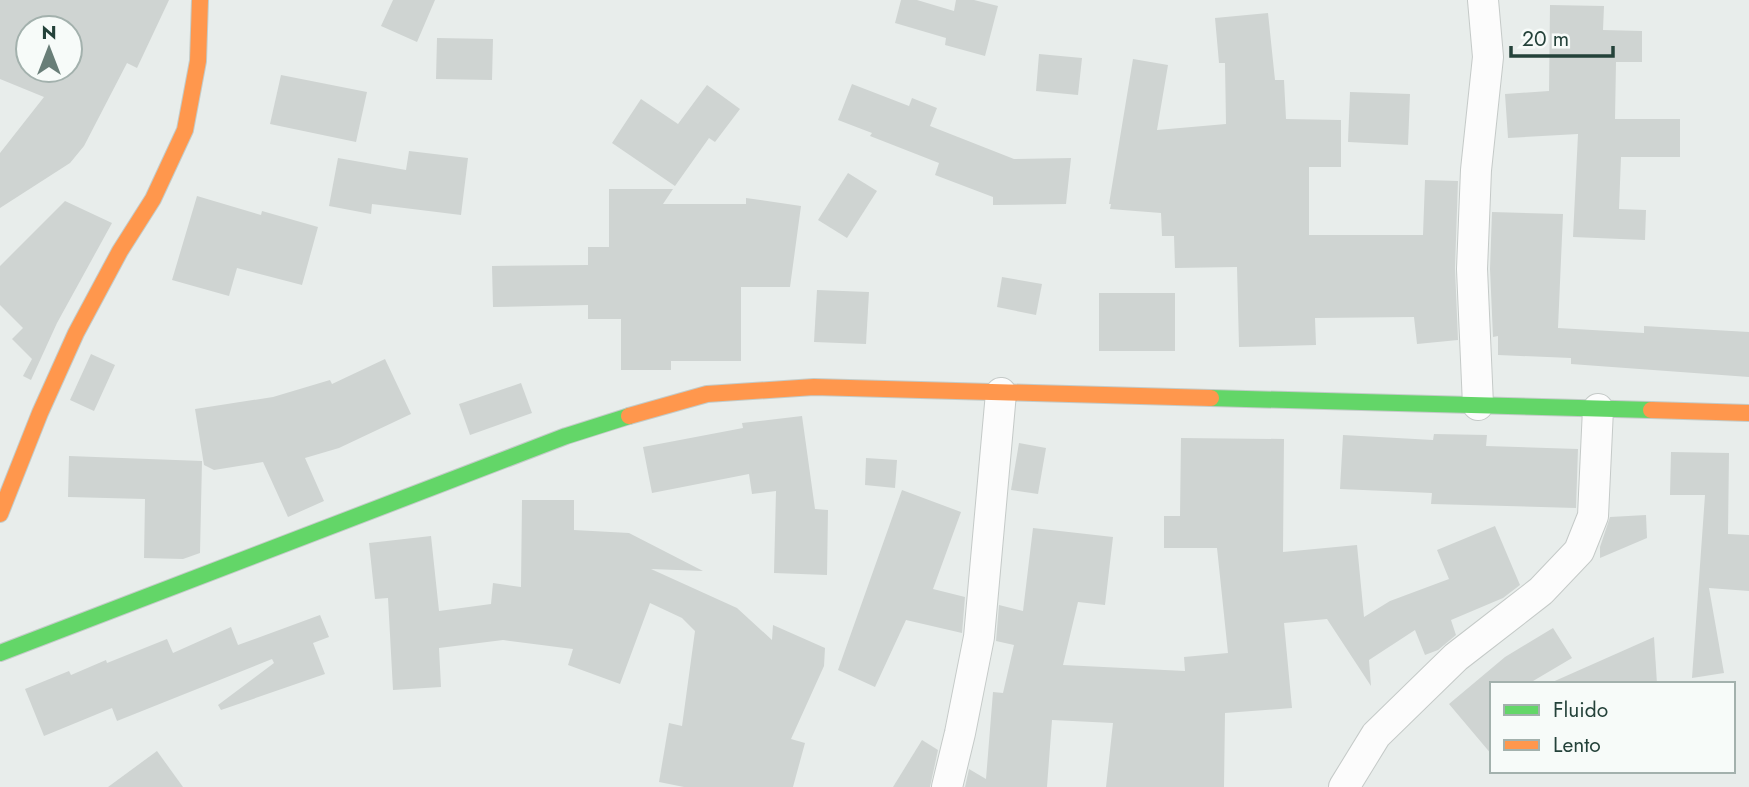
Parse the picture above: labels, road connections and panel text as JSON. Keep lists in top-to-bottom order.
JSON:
{
  "legend": ["Fluido", "Lento"],
  "scale_bar": "20 m",
  "north": "top"
}
